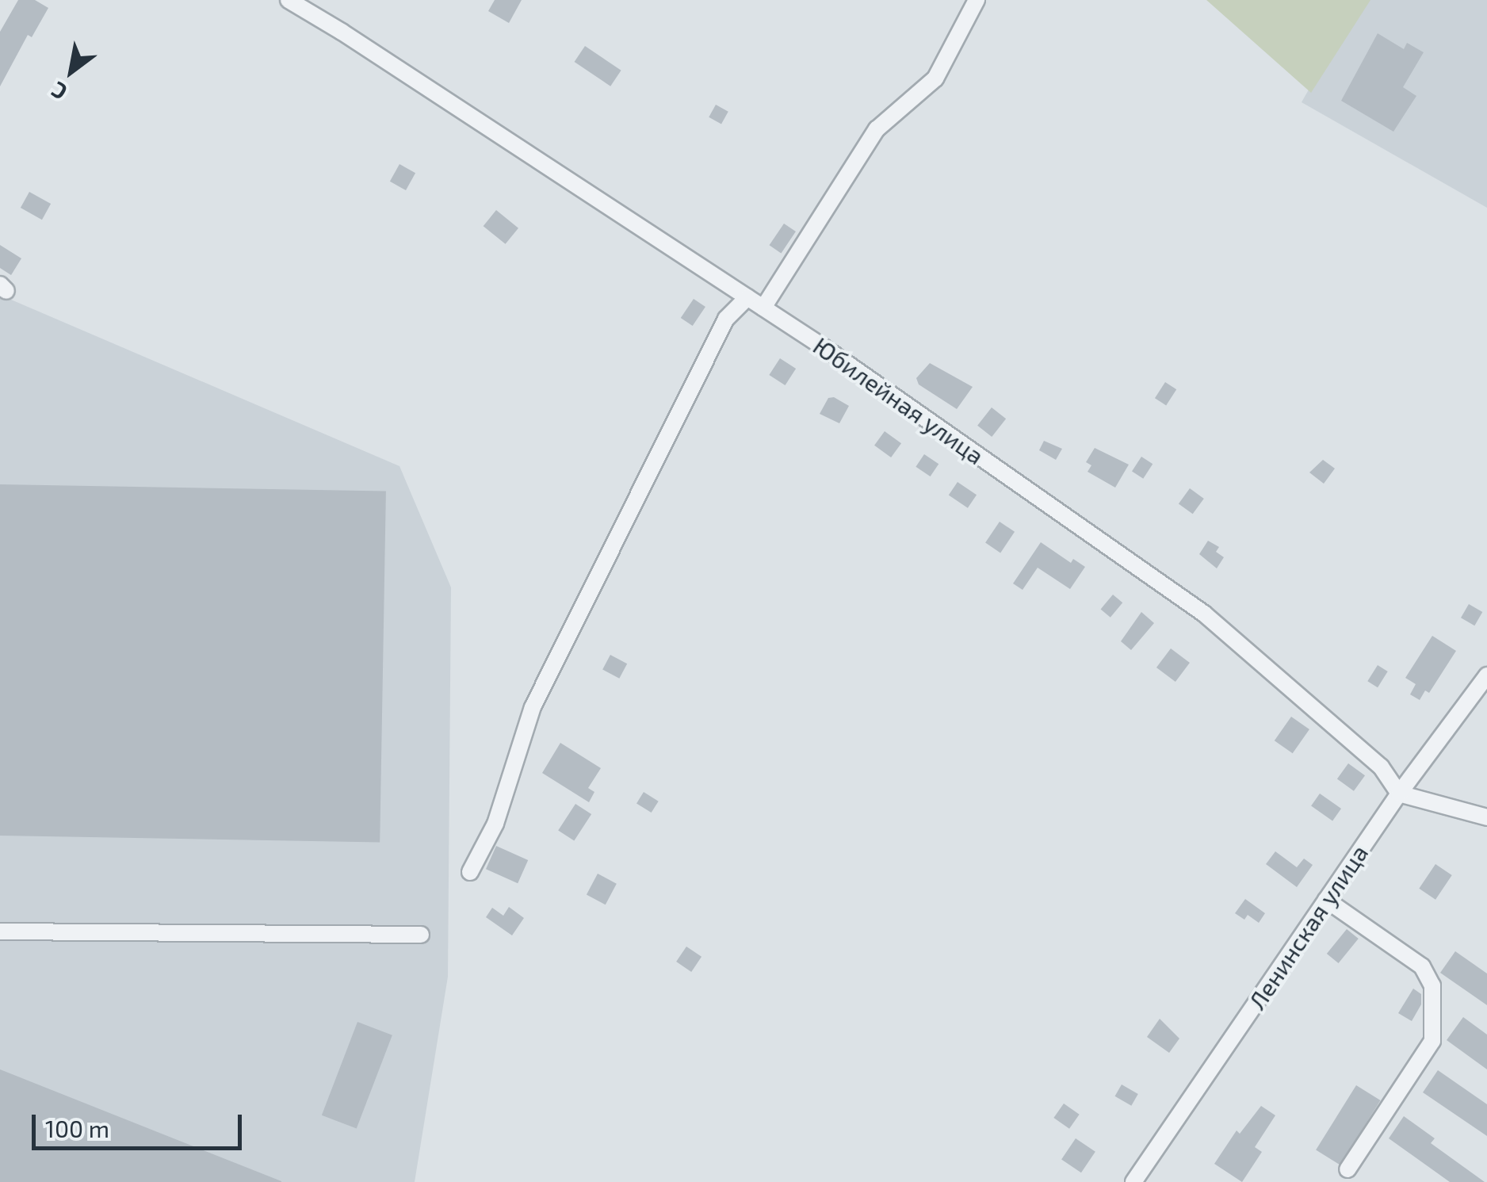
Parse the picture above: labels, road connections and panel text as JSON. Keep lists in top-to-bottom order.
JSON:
{
  "streets": {
    "street": ["Юбилейная улица", "Ленинская улица"]
  },
  "crossings": [
    ["Юбилейная улица", "Ленинская улица"]
  ],
  "scale_bar": "100 m",
  "north": "bottom left"
}
